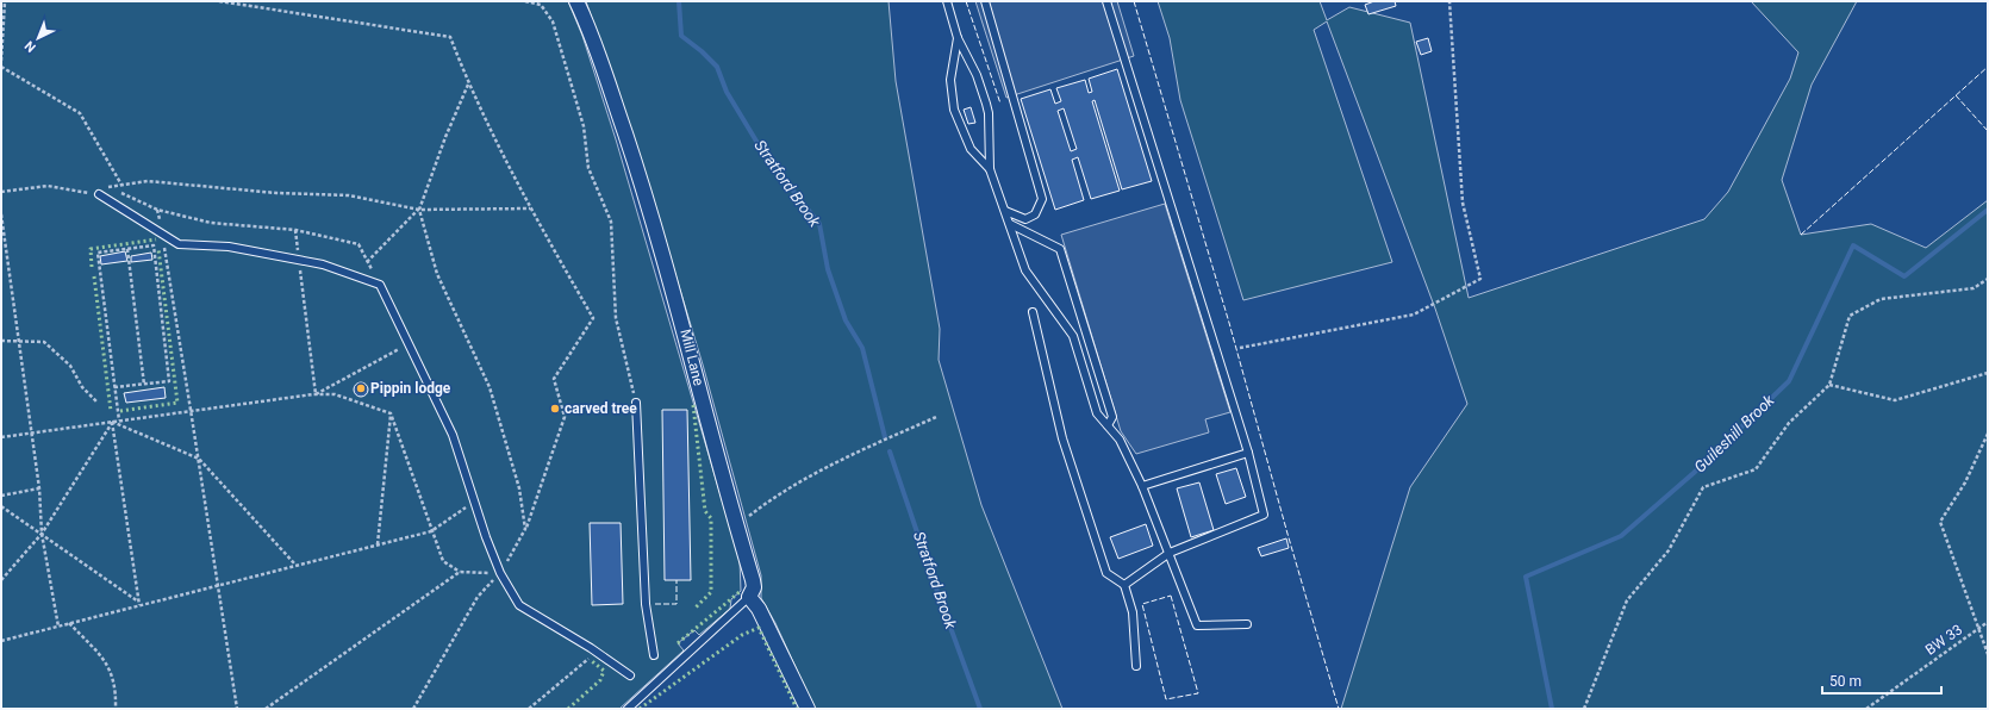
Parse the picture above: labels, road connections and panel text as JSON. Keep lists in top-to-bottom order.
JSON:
{
  "streets": {
    "street": ["Mill Lane"],
    "path": ["BW 33"]
  },
  "water": ["Stratford Brook", "Guileshill Brook"],
  "places": ["Pippin lodge", "carved tree"],
  "scale_bar": "50 m",
  "north": "bottom left"
}
